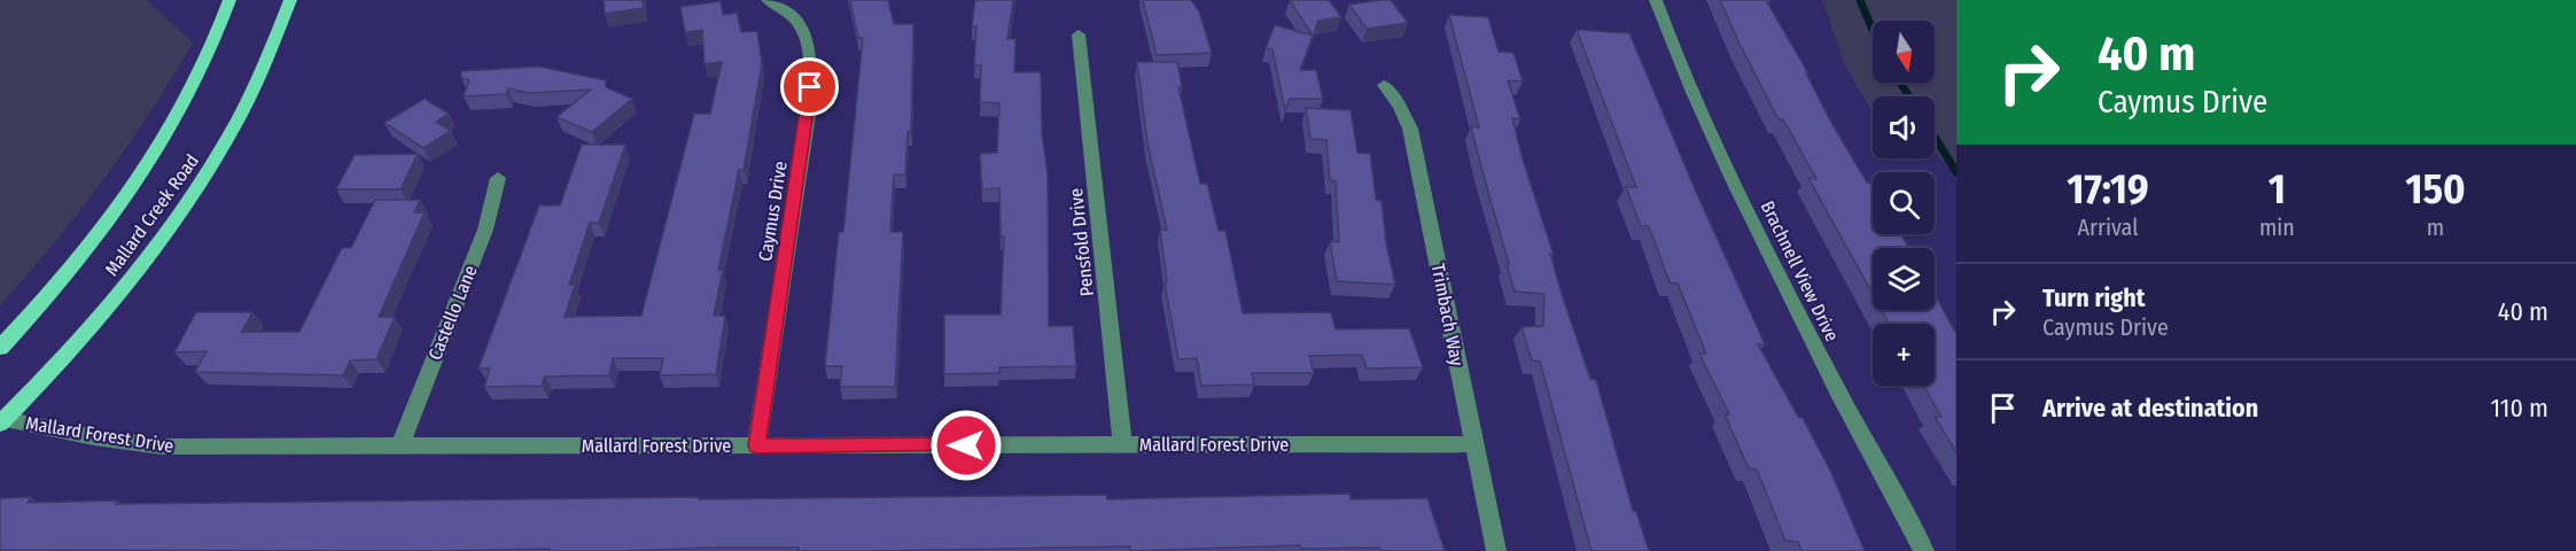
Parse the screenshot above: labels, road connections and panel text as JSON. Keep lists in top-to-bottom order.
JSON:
{
  "streets": {
    "main road": ["Mallard Creek Road"],
    "street": [
      "Caymus Drive",
      "Pensfold Drive",
      "Brachnell View Drive",
      "Castello Lane",
      "Trimbach Way",
      "Mallard Forest Drive"
    ]
  },
  "crossings": [
    ["Caymus Drive", "Mallard Forest Drive"],
    ["Mallard Creek Road", "Mallard Forest Drive"],
    ["Pensfold Drive", "Mallard Forest Drive"],
    ["Castello Lane", "Mallard Forest Drive"],
    ["Trimbach Way", "Mallard Forest Drive"]
  ],
  "north": "bottom",
  "page": {
    "turn": ["40 m", "Caymus Drive"],
    "map_buttons": "+",
    "eta": [
      "17:19",
      "Arrival",
      "1",
      "min",
      "150",
      "m"
    ],
    "list": [
      {
        "name": "Turn right",
        "note": "Caymus Drive",
        "value": "40 m"
      },
      {
        "name": "Arrive at destination",
        "value": "110 m"
      }
    ]
  }
}
